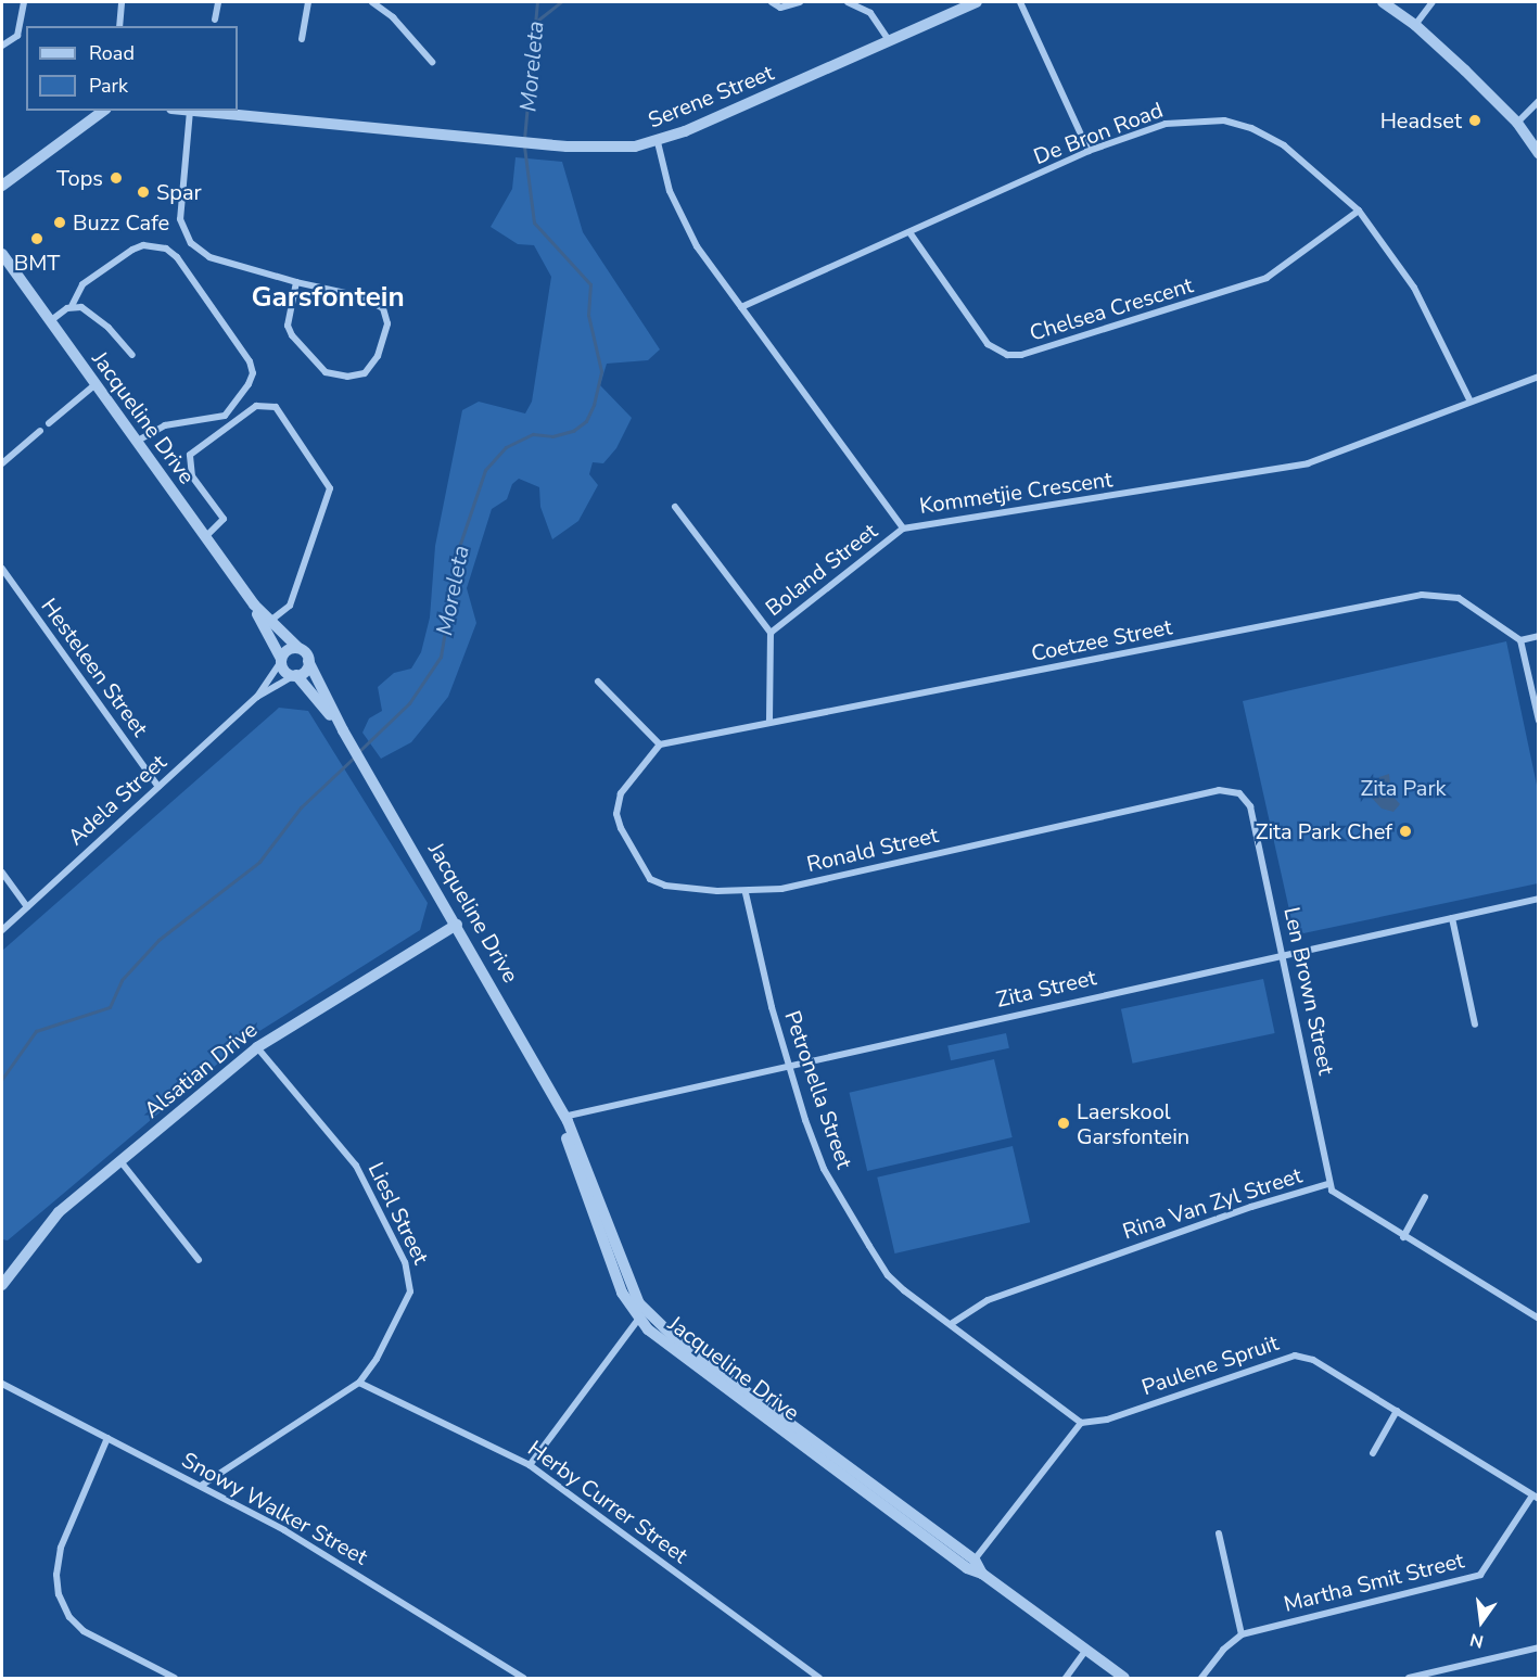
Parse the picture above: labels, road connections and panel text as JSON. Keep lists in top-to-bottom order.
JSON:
{
  "streets": {
    "street": [
      "Serene Street",
      "De Bron Road",
      "Chelsea Crescent",
      "Jacqueline Drive",
      "Kommetjie Crescent",
      "Boland Street",
      "Coetzee Street",
      "Hesteleen Street",
      "Adela Street",
      "Ronald Street",
      "Zita Street",
      "Len Brown Street",
      "Alsatian Drive",
      "Petronella Street",
      "Rina Van Zyl Street",
      "Liesl Street",
      "Paulene Spruit",
      "Herby Currer Street",
      "Snowy Walker Street",
      "Martha Smit Street"
    ]
  },
  "crossings": [
    ["Serene Street", "Kommetjie Crescent"],
    ["De Bron Road", "Chelsea Crescent"],
    ["De Bron Road", "Kommetjie Crescent"],
    ["Jacqueline Drive", "Adela Street"],
    ["Jacqueline Drive", "Zita Street"],
    ["Jacqueline Drive", "Alsatian Drive"],
    ["Kommetjie Crescent", "Boland Street"],
    ["Boland Street", "Coetzee Street"],
    ["Coetzee Street", "Ronald Street"],
    ["Hesteleen Street", "Adela Street"],
    ["Ronald Street", "Len Brown Street"],
    ["Ronald Street", "Petronella Street"],
    ["Zita Street", "Len Brown Street"],
    ["Zita Street", "Petronella Street"],
    ["Len Brown Street", "Rina Van Zyl Street"],
    ["Alsatian Drive", "Liesl Street"],
    ["Petronella Street", "Rina Van Zyl Street"],
    ["Petronella Street", "Paulene Spruit"],
    ["Liesl Street", "Herby Currer Street"],
    ["Liesl Street", "Snowy Walker Street"],
    ["Paulene Spruit", "Martha Smit Street"]
  ],
  "districts": ["Garsfontein"],
  "water": ["Moreleta"],
  "parks": ["Zita Park"],
  "places": [
    "Headset",
    "Tops",
    "Spar",
    "Buzz Cafe",
    "BMT",
    "Zita Park Chef",
    "Laerskool Garsfontein"
  ],
  "legend": ["Road", "Park"],
  "north": "bottom"
}
